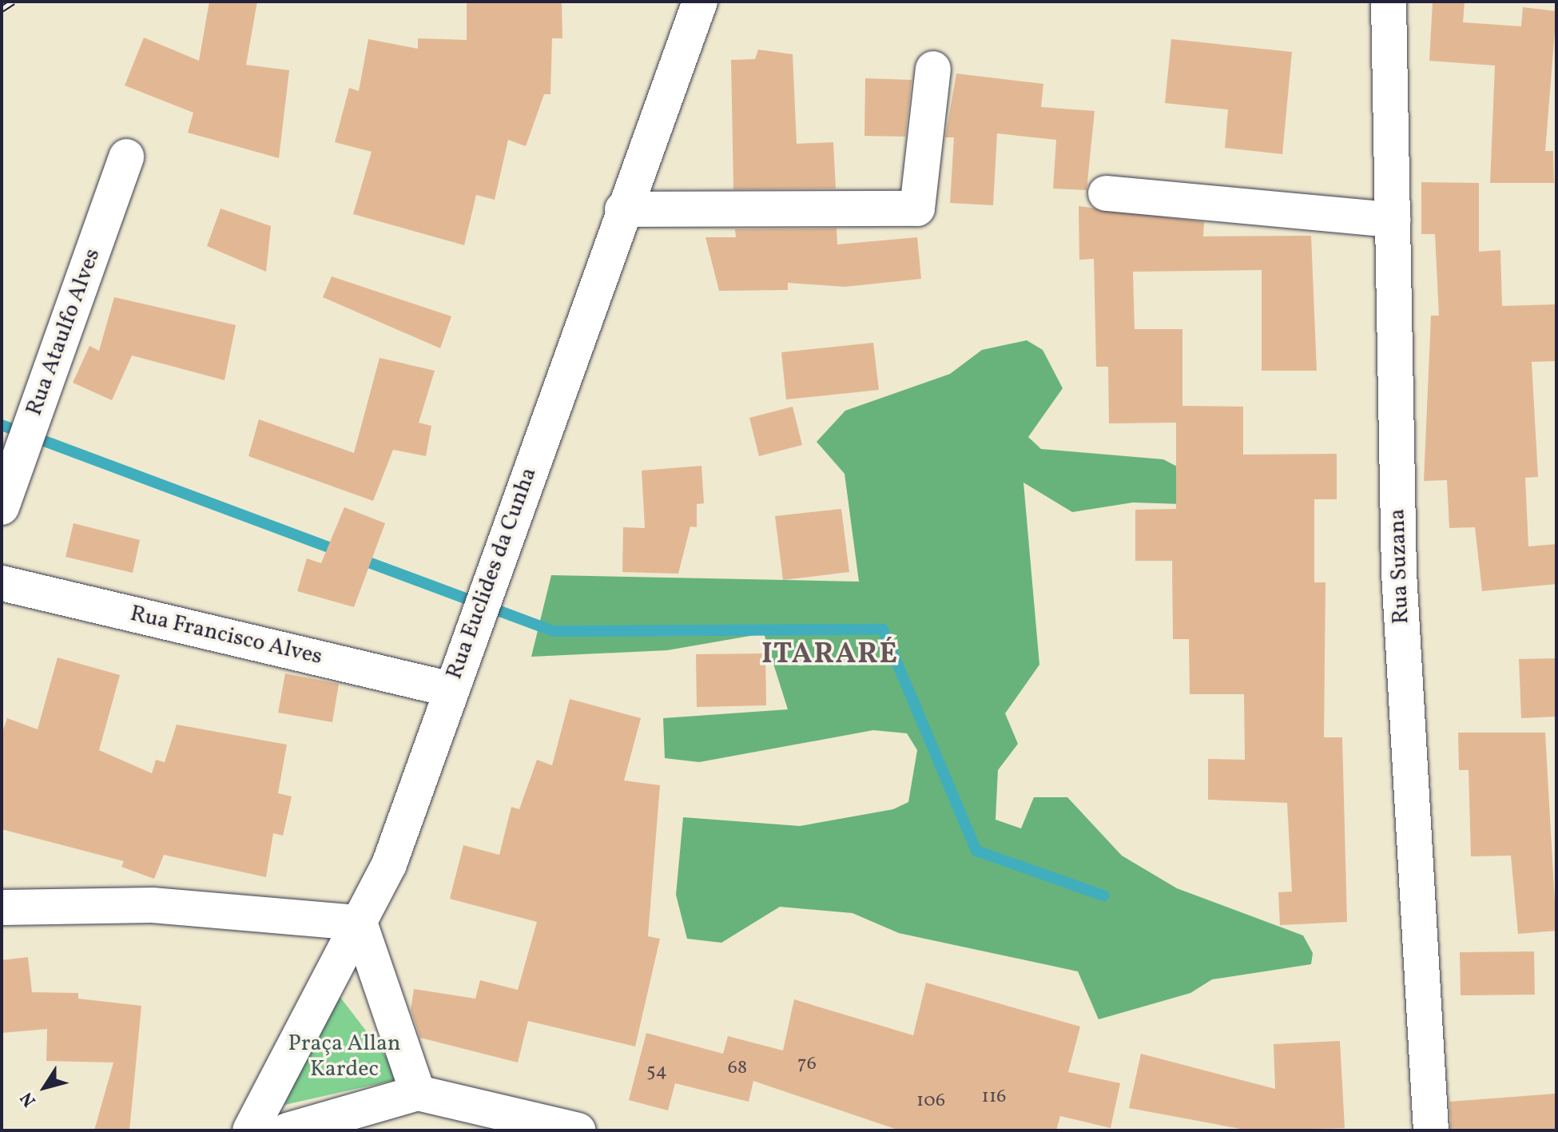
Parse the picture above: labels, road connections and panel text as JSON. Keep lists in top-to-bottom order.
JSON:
{
  "streets": {
    "street": [
      "Rua Ataulfo Alves",
      "Rua Suzana",
      "Rua Euclides da Cunha",
      "Rua Francisco Alves"
    ]
  },
  "crossings": [
    ["Rua Euclides da Cunha", "Rua Francisco Alves"]
  ],
  "districts": ["ITARARÉ"],
  "parks": ["Praça Allan Kardec"],
  "house_numbers": [
    "76",
    "68",
    "54",
    "116",
    "106"
  ],
  "north": "bottom left"
}
